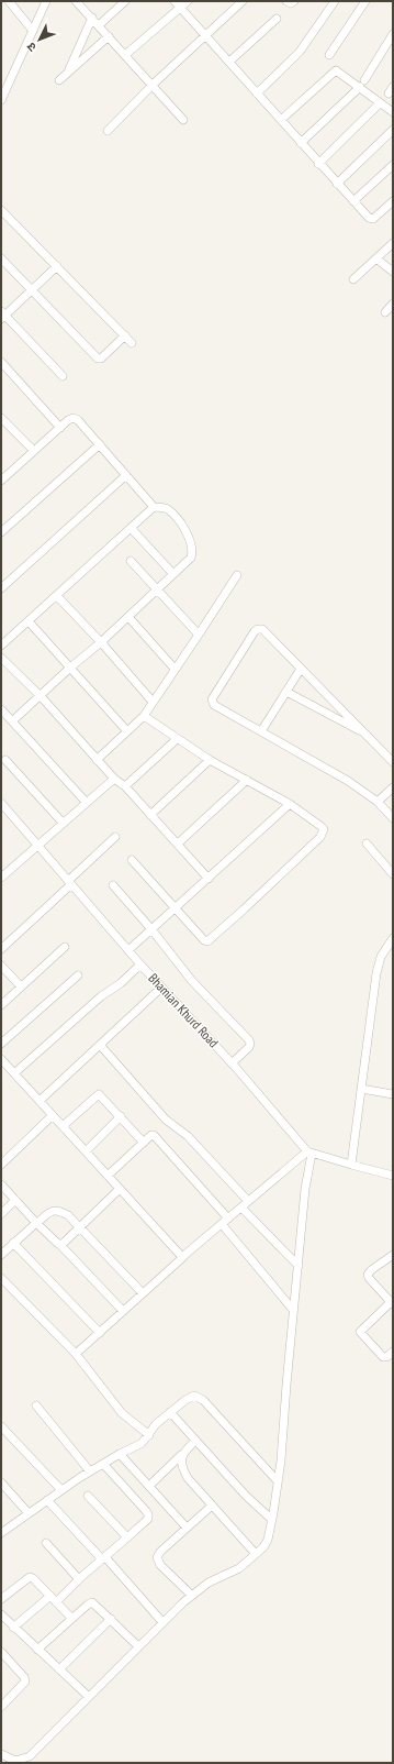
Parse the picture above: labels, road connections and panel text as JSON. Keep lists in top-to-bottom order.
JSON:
{
  "streets": {
    "street": ["Bhamian Khurd Road"]
  },
  "north": "bottom left"
}
